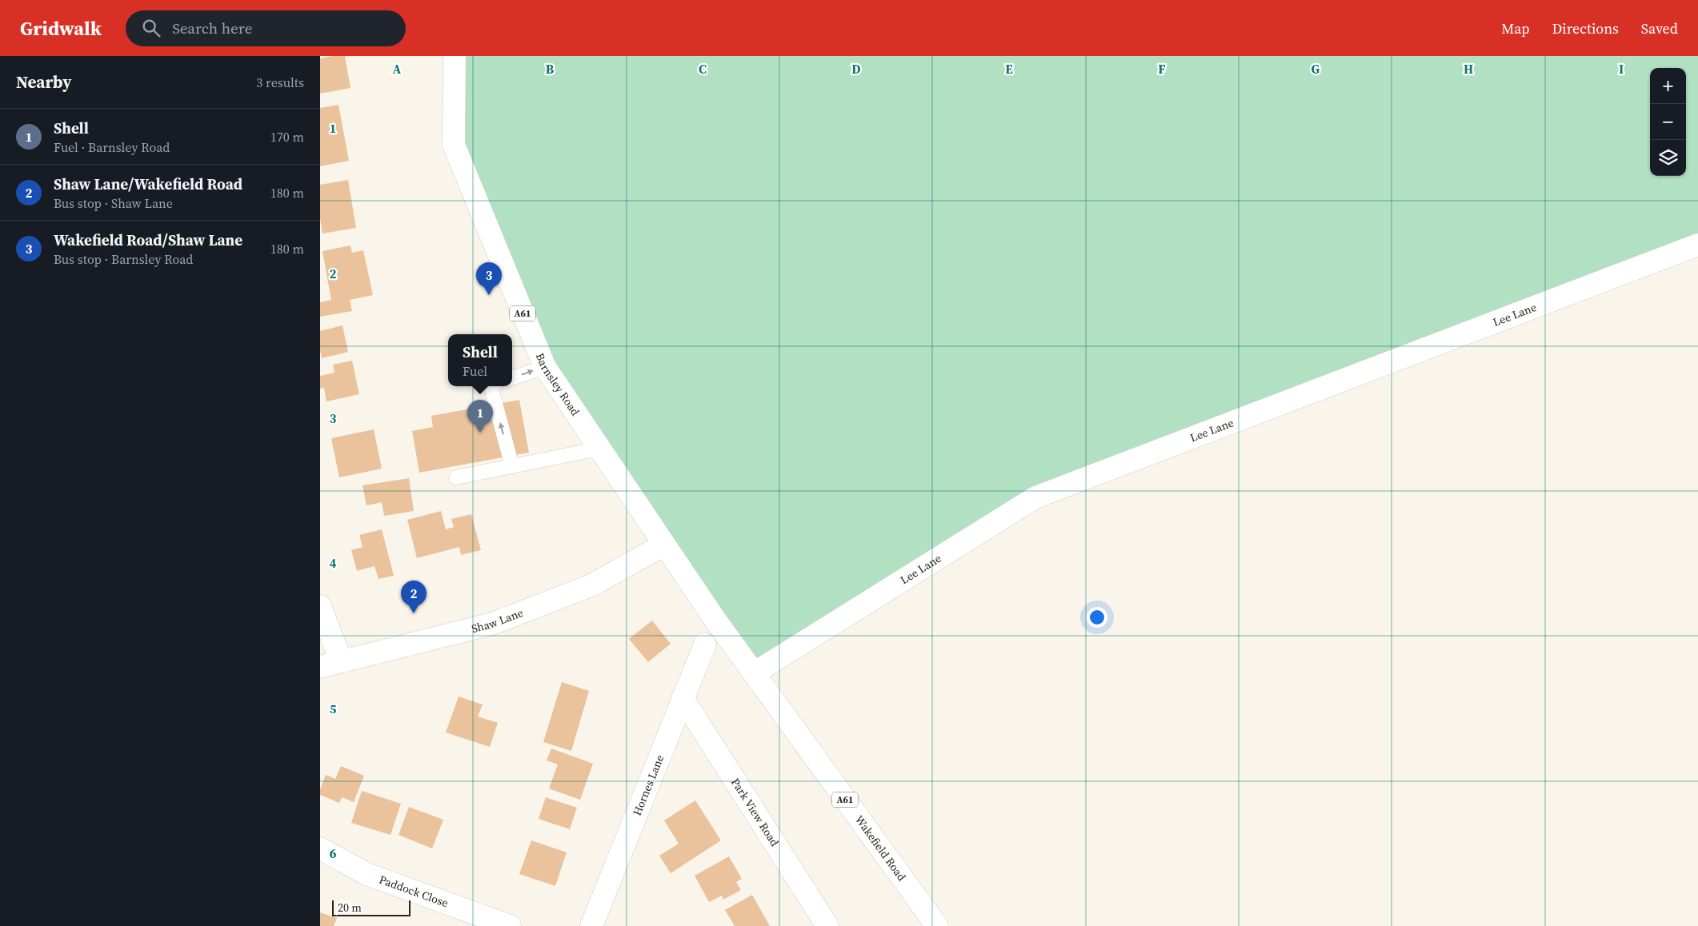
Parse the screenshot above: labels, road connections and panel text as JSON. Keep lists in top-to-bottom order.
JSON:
{
  "streets": {
    "main road": [
      "A61",
      "Lee Lane",
      "Barnsley Road",
      "Shaw Lane",
      "Hornes Lane",
      "Park View Road",
      "Wakefield Road",
      "Paddock Close"
    ]
  },
  "crossings": [
    ["Lee Lane", "Barnsley Road"],
    ["Lee Lane", "Wakefield Road"],
    ["Barnsley Road", "Shaw Lane"],
    ["Barnsley Road", "Wakefield Road"],
    ["Hornes Lane", "Park View Road"]
  ],
  "scale_bar": "20 m",
  "page": {
    "header": "Gridwalk",
    "search": "Search here",
    "nav": ["Map", "Directions", "Saved"],
    "heading": ["Nearby", "3 results"],
    "map_buttons": ["+", "−"],
    "list": [
      {
        "mark": "1",
        "name": "Shell",
        "note": "Fuel · Barnsley Road",
        "value": "170 m"
      },
      {
        "mark": "2",
        "name": "Shaw Lane/Wakefield Road",
        "note": "Bus stop · Shaw Lane",
        "value": "180 m"
      },
      {
        "mark": "3",
        "name": "Wakefield Road/Shaw Lane",
        "note": "Bus stop · Barnsley Road",
        "value": "180 m"
      }
    ],
    "pins": ["3", "1", "2"],
    "popup": ["Shell", "Fuel"],
    "scale": "20 m"
  },
  "grid": {
    "columns": [
      "A",
      "B",
      "C",
      "D",
      "E",
      "F",
      "G",
      "H",
      "I"
    ],
    "rows": [
      "1",
      "2",
      "3",
      "4",
      "5",
      "6"
    ]
  }
}
